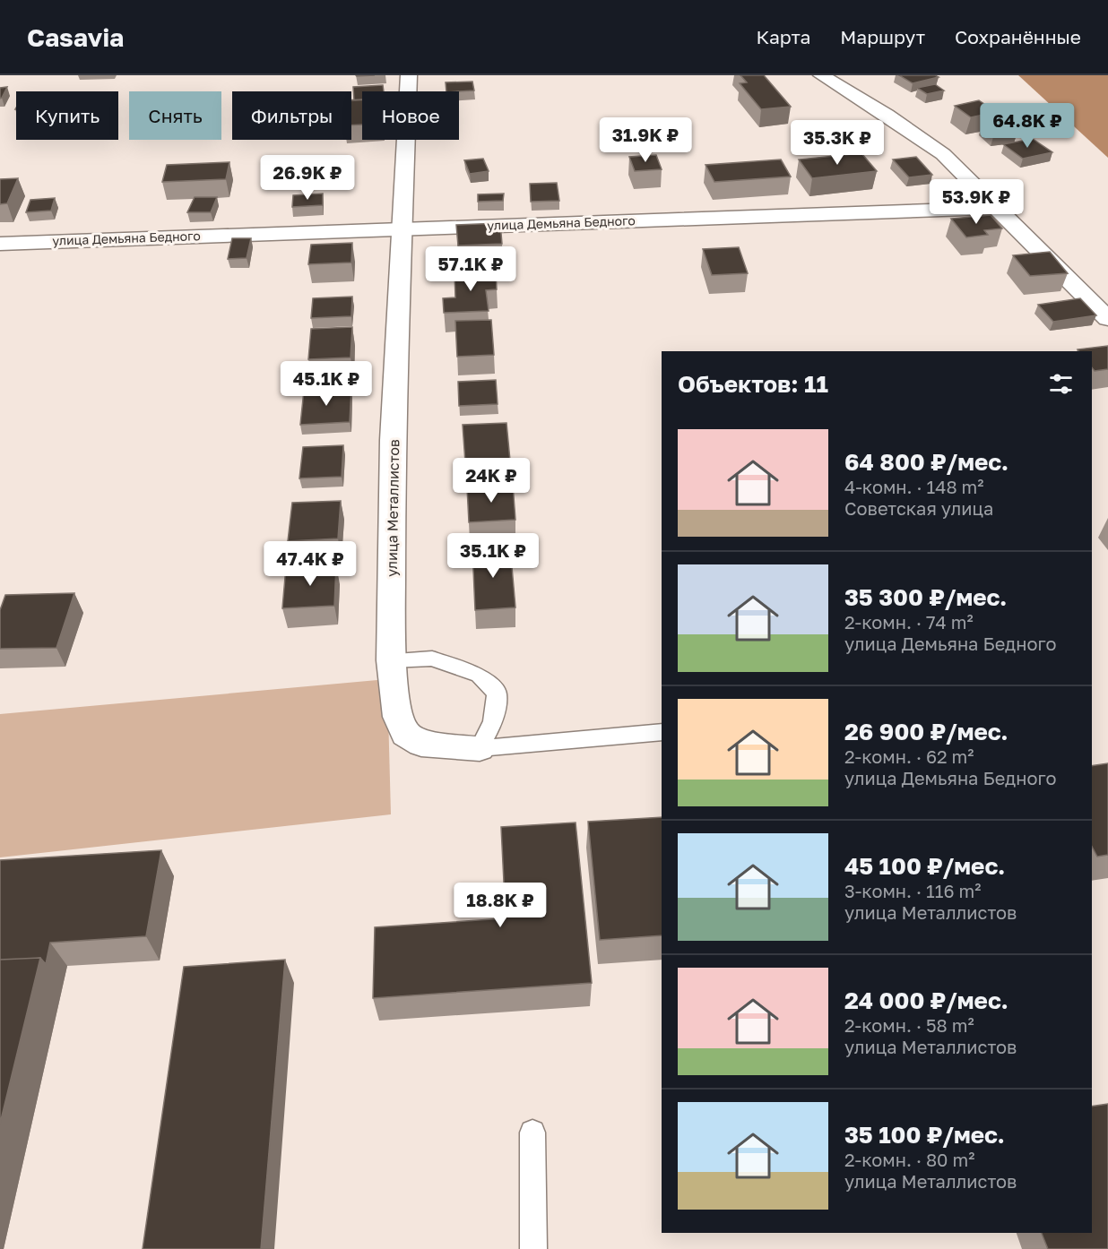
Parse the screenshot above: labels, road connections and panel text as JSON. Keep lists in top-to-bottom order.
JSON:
{
  "streets": {
    "street": ["улица Демьяна Бедного", "улица Металлистов"]
  },
  "crossings": [
    ["улица Демьяна Бедного", "улица Металлистов"]
  ],
  "page": {
    "header": "Casavia",
    "nav": ["Карта", "Маршрут", "Сохранённые"],
    "chip": [
      "Купить",
      "Снять",
      "Фильтры",
      "Новое"
    ],
    "price": [
      "64.8K ₽",
      "31.9K ₽",
      "35.3K ₽",
      "26.9K ₽",
      "53.9K ₽",
      "57.1K ₽",
      "45.1K ₽",
      "24K ₽",
      "35.1K ₽",
      "47.4K ₽",
      "18.8K ₽"
    ],
    "heading": "Объектов: 11",
    "list": [
      {
        "name": "64 800 ₽/мес.",
        "note": "4-комн. · 148 m² · Советская улица"
      },
      {
        "name": "35 300 ₽/мес.",
        "note": "2-комн. · 74 m² · улица Демьяна Бедного"
      },
      {
        "name": "26 900 ₽/мес.",
        "note": "2-комн. · 62 m² · улица Демьяна Бедного"
      },
      {
        "name": "45 100 ₽/мес.",
        "note": "3-комн. · 116 m² · улица Металлистов"
      },
      {
        "name": "24 000 ₽/мес.",
        "note": "2-комн. · 58 m² · улица Металлистов"
      },
      {
        "name": "35 100 ₽/мес.",
        "note": "2-комн. · 80 m² · улица Металлистов"
      }
    ]
  }
}
